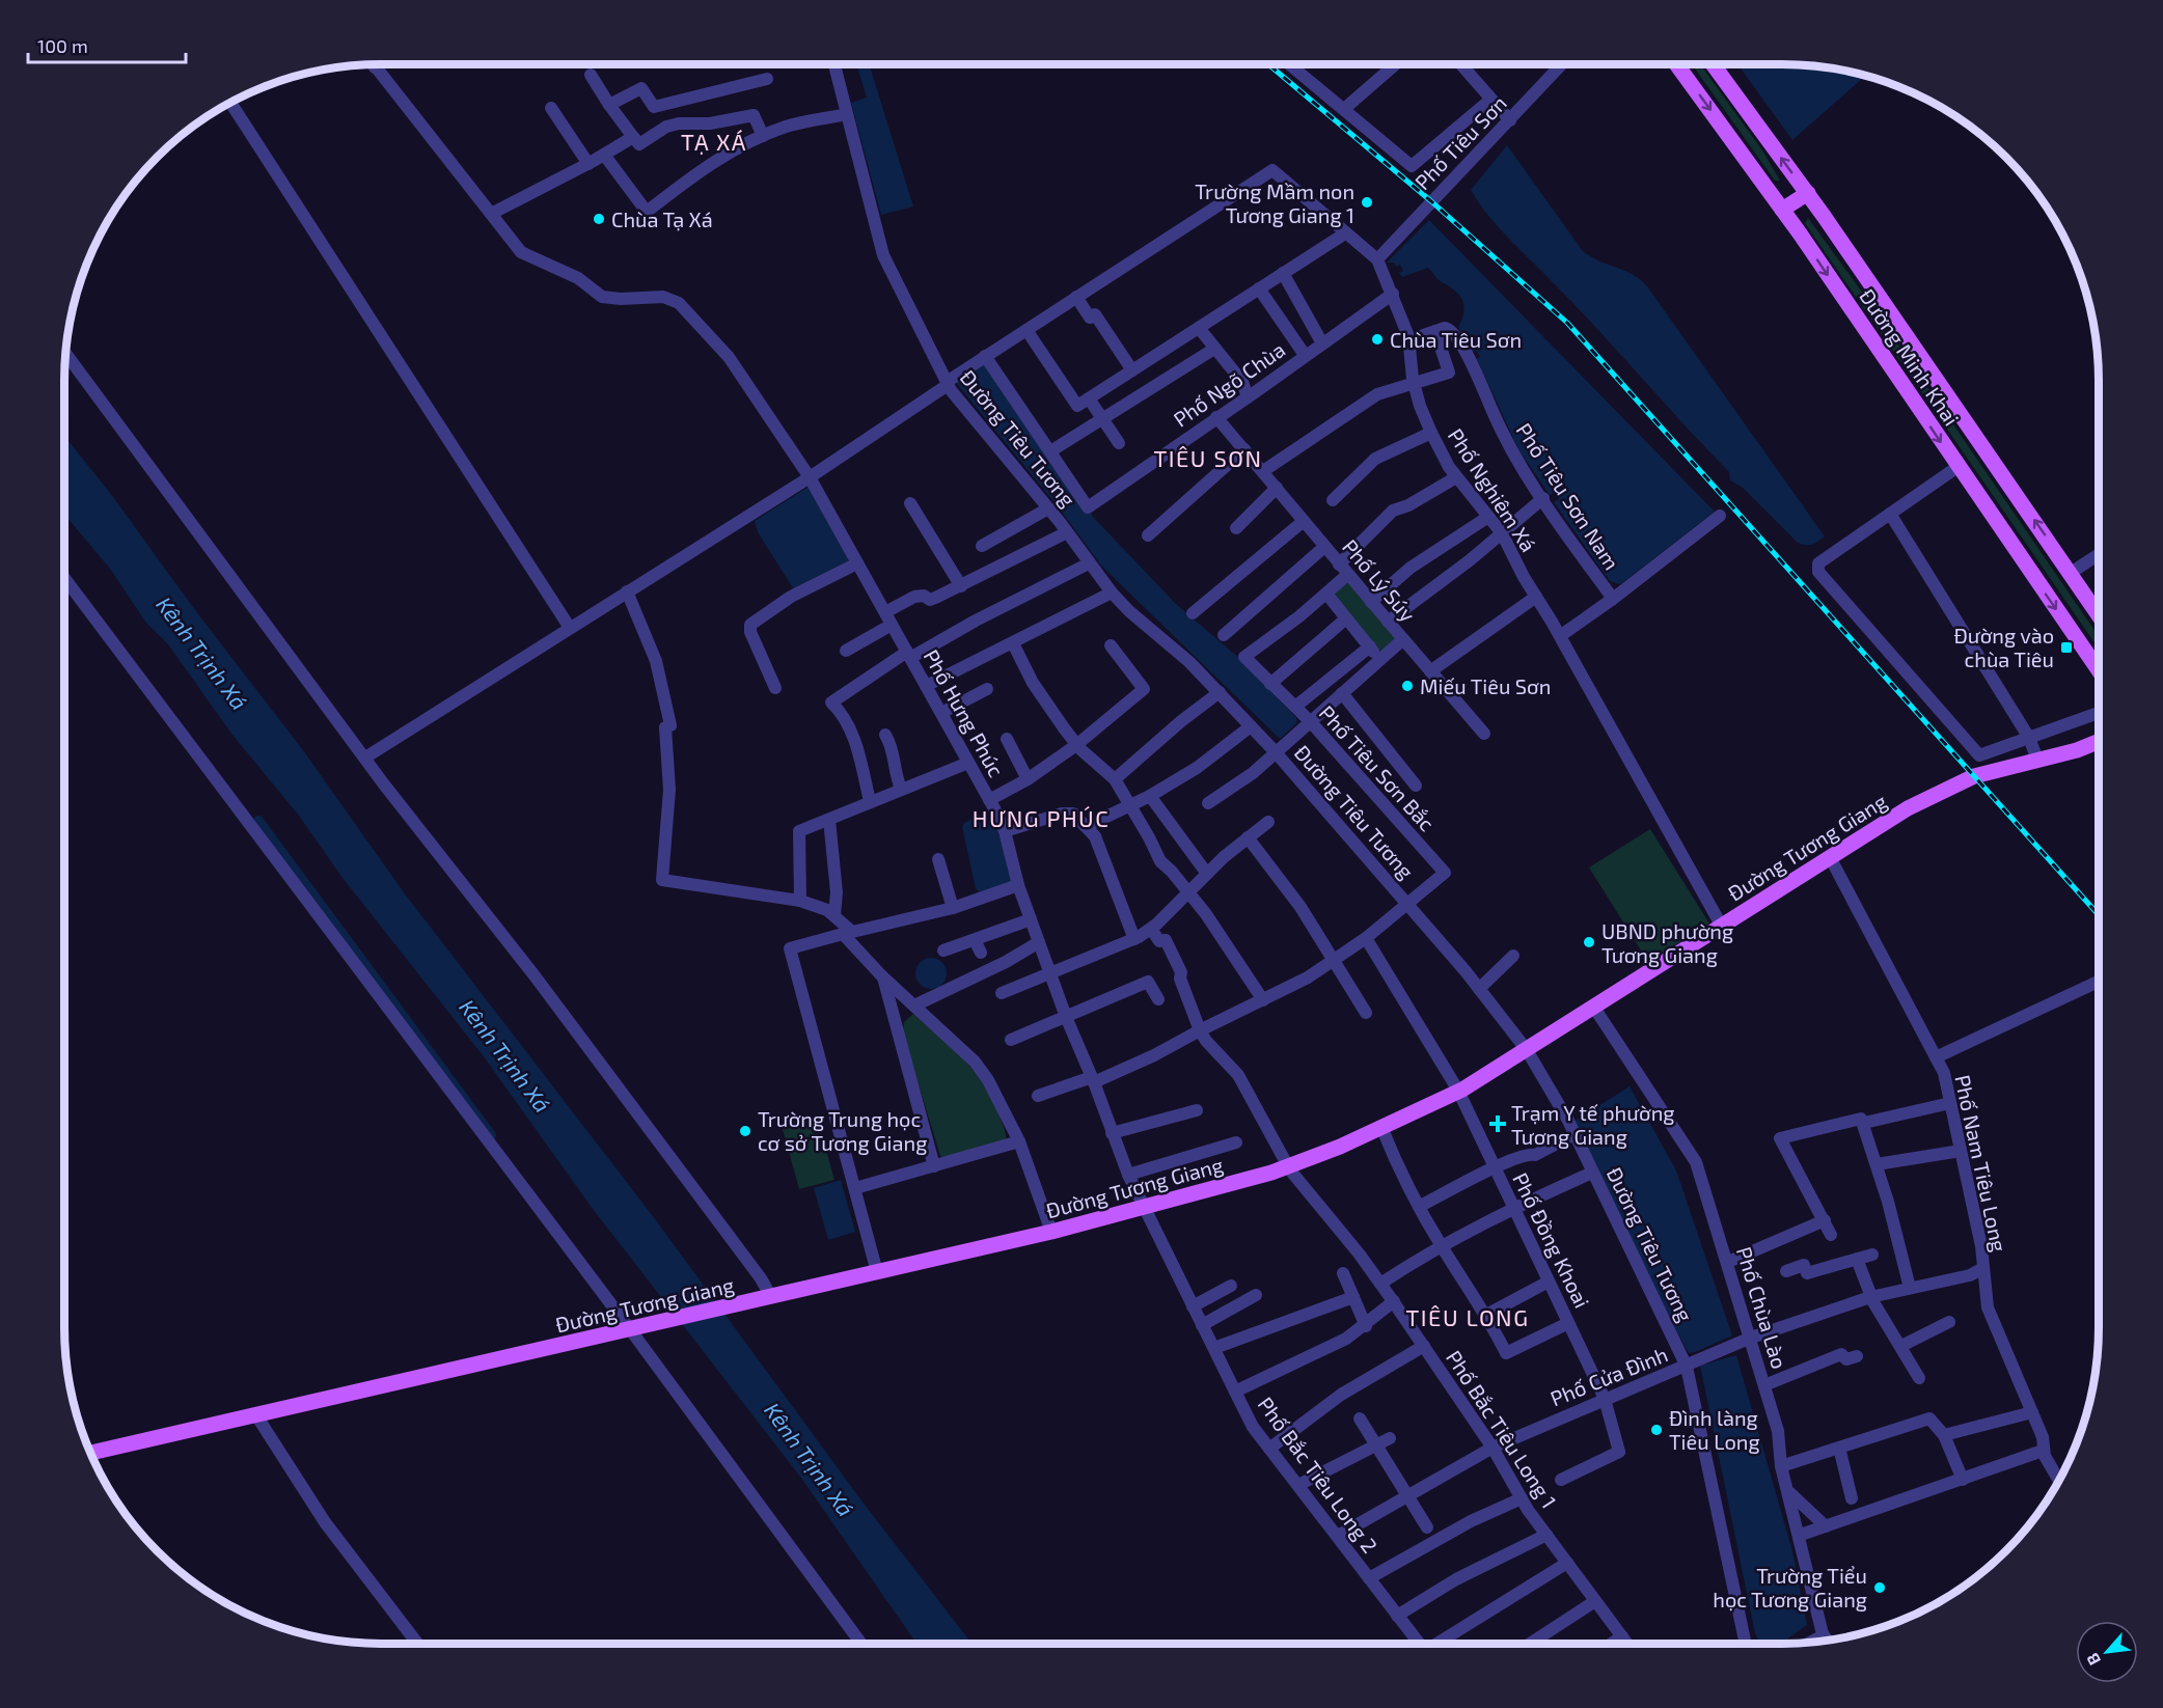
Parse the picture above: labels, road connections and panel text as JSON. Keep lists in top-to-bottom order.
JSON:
{
  "streets": {
    "main road": ["Đường Minh Khai", "Đường Tương Giang"],
    "street": [
      "Phố Tiêu Sơn",
      "Phố Ngõ Chùa",
      "Đường Tiêu Tương",
      "Phố Nghiêm Xá",
      "Phố Tiêu Sơn Nam",
      "Phố Lý Súy",
      "Phố Hưng Phúc",
      "Phố Tiêu Sơn Bắc",
      "Phố Nam Tiêu Long",
      "Phố Đồng Khoai",
      "Phố Chùa Lào",
      "Phố Cửa Đình",
      "Phố Bắc Tiêu Long 1",
      "Phố Bắc Tiêu Long 2"
    ]
  },
  "crossings": [
    ["Phố Tiêu Sơn", "Phố Nghiêm Xá"],
    ["Phố Ngõ Chùa", "Phố Nghiêm Xá"],
    ["Phố Ngõ Chùa", "Phố Lý Súy"],
    ["Đường Tiêu Tương", "Phố Nghiêm Xá"],
    ["Đường Tiêu Tương", "Phố Lý Súy"],
    ["Đường Tiêu Tương", "Phố Tiêu Sơn Bắc"],
    ["Đường Tiêu Tương", "Đường Tương Giang"],
    ["Đường Tiêu Tương", "Phố Cửa Đình"],
    ["Phố Nghiêm Xá", "Phố Tiêu Sơn Nam"],
    ["Phố Nghiêm Xá", "Đường Tương Giang"],
    ["Phố Lý Súy", "Phố Tiêu Sơn Bắc"],
    ["Phố Hưng Phúc", "Đường Tương Giang"],
    ["Phố Hưng Phúc", "Phố Bắc Tiêu Long 2"],
    ["Đường Tương Giang", "Phố Nam Tiêu Long"],
    ["Đường Tương Giang", "Phố Đồng Khoai"],
    ["Đường Tương Giang", "Phố Chùa Lào"],
    ["Đường Tương Giang", "Phố Bắc Tiêu Long 1"],
    ["Đường Tương Giang", "Phố Bắc Tiêu Long 2"],
    ["Phố Nam Tiêu Long", "Phố Cửa Đình"],
    ["Phố Đồng Khoai", "Phố Cửa Đình"],
    ["Phố Chùa Lào", "Phố Cửa Đình"],
    ["Phố Cửa Đình", "Phố Bắc Tiêu Long 1"],
    ["Phố Cửa Đình", "Phố Bắc Tiêu Long 2"]
  ],
  "districts": [
    "TẠ XÁ",
    "TIÊU SƠN",
    "HƯNG PHÚC",
    "TIÊU LONG"
  ],
  "water": ["Kênh Trịnh Xá"],
  "places": {
    "other": [
      "Trường Mầm non Tương Giang 1",
      "Chùa Tạ Xá",
      "Chùa Tiêu Sơn",
      "Miếu Tiêu Sơn",
      "UBND phường Tương Giang",
      "Trường Trung học cơ sở Tương Giang",
      "Đình làng Tiêu Long",
      "Trường Tiểu học Tương Giang"
    ],
    "transit": ["Đường vào chùa Tiêu"],
    "health": ["Trạm Y tế phường Tương Giang"]
  },
  "scale_bar": "100 m",
  "north": "bottom left"
}
